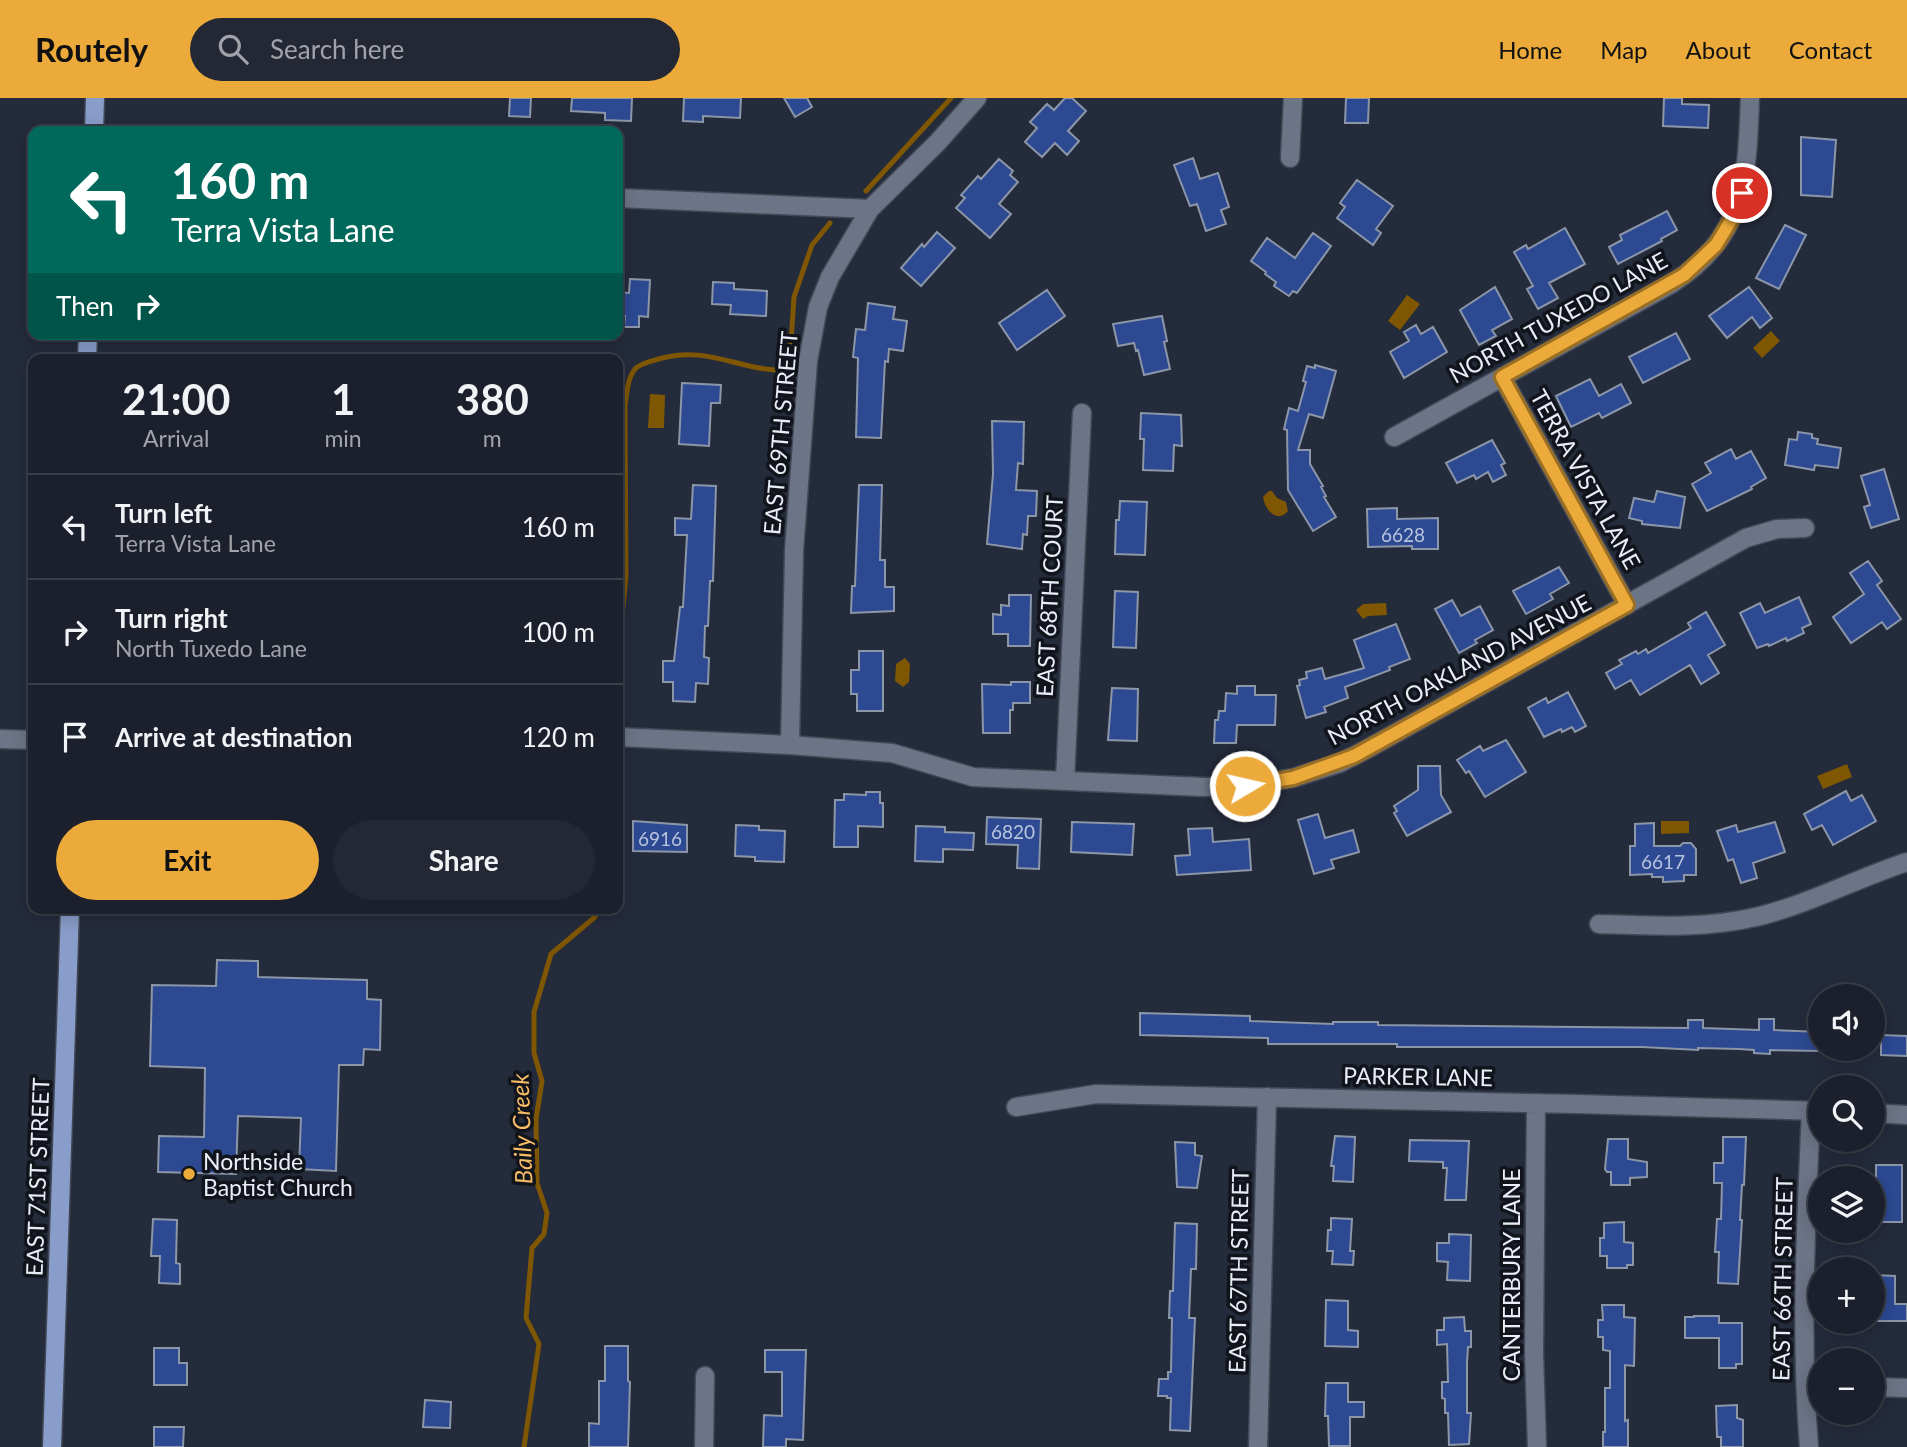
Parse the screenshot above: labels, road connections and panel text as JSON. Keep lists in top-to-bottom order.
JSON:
{
  "streets": {
    "main road": ["EAST 71ST STREET"],
    "street": [
      "NORTH TUXEDO LANE",
      "EAST 69TH STREET",
      "TERRA VISTA LANE",
      "EAST 68TH COURT",
      "NORTH OAKLAND AVENUE",
      "PARKER LANE",
      "EAST 67TH STREET",
      "CANTERBURY LANE",
      "EAST 66TH STREET"
    ]
  },
  "crossings": [
    ["NORTH TUXEDO LANE", "TERRA VISTA LANE"],
    ["EAST 69TH STREET", "NORTH OAKLAND AVENUE"],
    ["TERRA VISTA LANE", "NORTH OAKLAND AVENUE"],
    ["EAST 68TH COURT", "NORTH OAKLAND AVENUE"],
    ["PARKER LANE", "EAST 67TH STREET"],
    ["PARKER LANE", "CANTERBURY LANE"]
  ],
  "water": ["Baily Creek"],
  "places": ["Northside Baptist Church"],
  "house_numbers": [
    "6628",
    "6820",
    "6916",
    "6617"
  ],
  "page": {
    "header": "Routely",
    "search": "Search here",
    "nav": [
      "Home",
      "Map",
      "About",
      "Contact"
    ],
    "turn": ["160 m", "Terra Vista Lane"],
    "then": "Then",
    "eta": [
      "21:00",
      "Arrival",
      "1",
      "min",
      "380",
      "m"
    ],
    "list": [
      {
        "name": "Turn left",
        "note": "Terra Vista Lane",
        "value": "160 m"
      },
      {
        "name": "Turn right",
        "note": "North Tuxedo Lane",
        "value": "100 m"
      },
      {
        "name": "Arrive at destination",
        "value": "120 m"
      }
    ],
    "buttons": ["Exit", "Share"],
    "map_buttons": ["+", "−"]
  }
}
